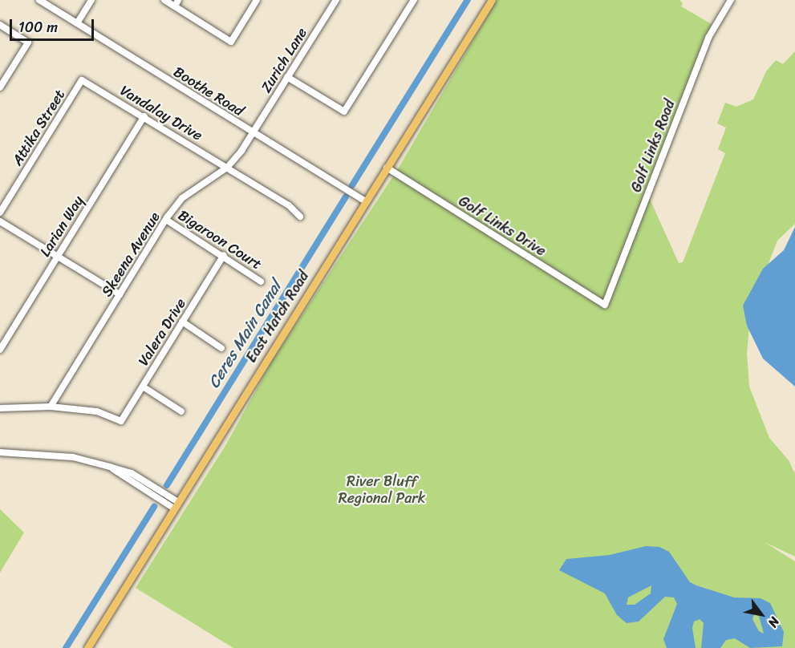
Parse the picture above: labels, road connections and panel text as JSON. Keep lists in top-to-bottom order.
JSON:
{
  "streets": {
    "main road": ["East Hatch Road"],
    "street": [
      "Zurich Lane",
      "Boothe Road",
      "Vandalay Drive",
      "Attika Street",
      "Golf Links Road",
      "Larian Way",
      "Golf Links Drive",
      "Bigaroon Court",
      "Skeena Avenue",
      "Valera Drive"
    ]
  },
  "crossings": [
    ["Zurich Lane", "Boothe Road"],
    ["Zurich Lane", "Skeena Avenue"],
    ["Boothe Road", "Skeena Avenue"],
    ["Boothe Road", "East Hatch Road"],
    ["Vandalay Drive", "Attika Street"],
    ["Vandalay Drive", "Larian Way"],
    ["Vandalay Drive", "Skeena Avenue"],
    ["Golf Links Road", "Golf Links Drive"],
    ["Golf Links Drive", "East Hatch Road"],
    ["Bigaroon Court", "Skeena Avenue"],
    ["Bigaroon Court", "Valera Drive"],
    ["Skeena Avenue", "Valera Drive"]
  ],
  "water": ["Ceres Main Canal"],
  "parks": ["River Bluff Regional Park"],
  "scale_bar": "100 m",
  "north": "bottom right"
}
